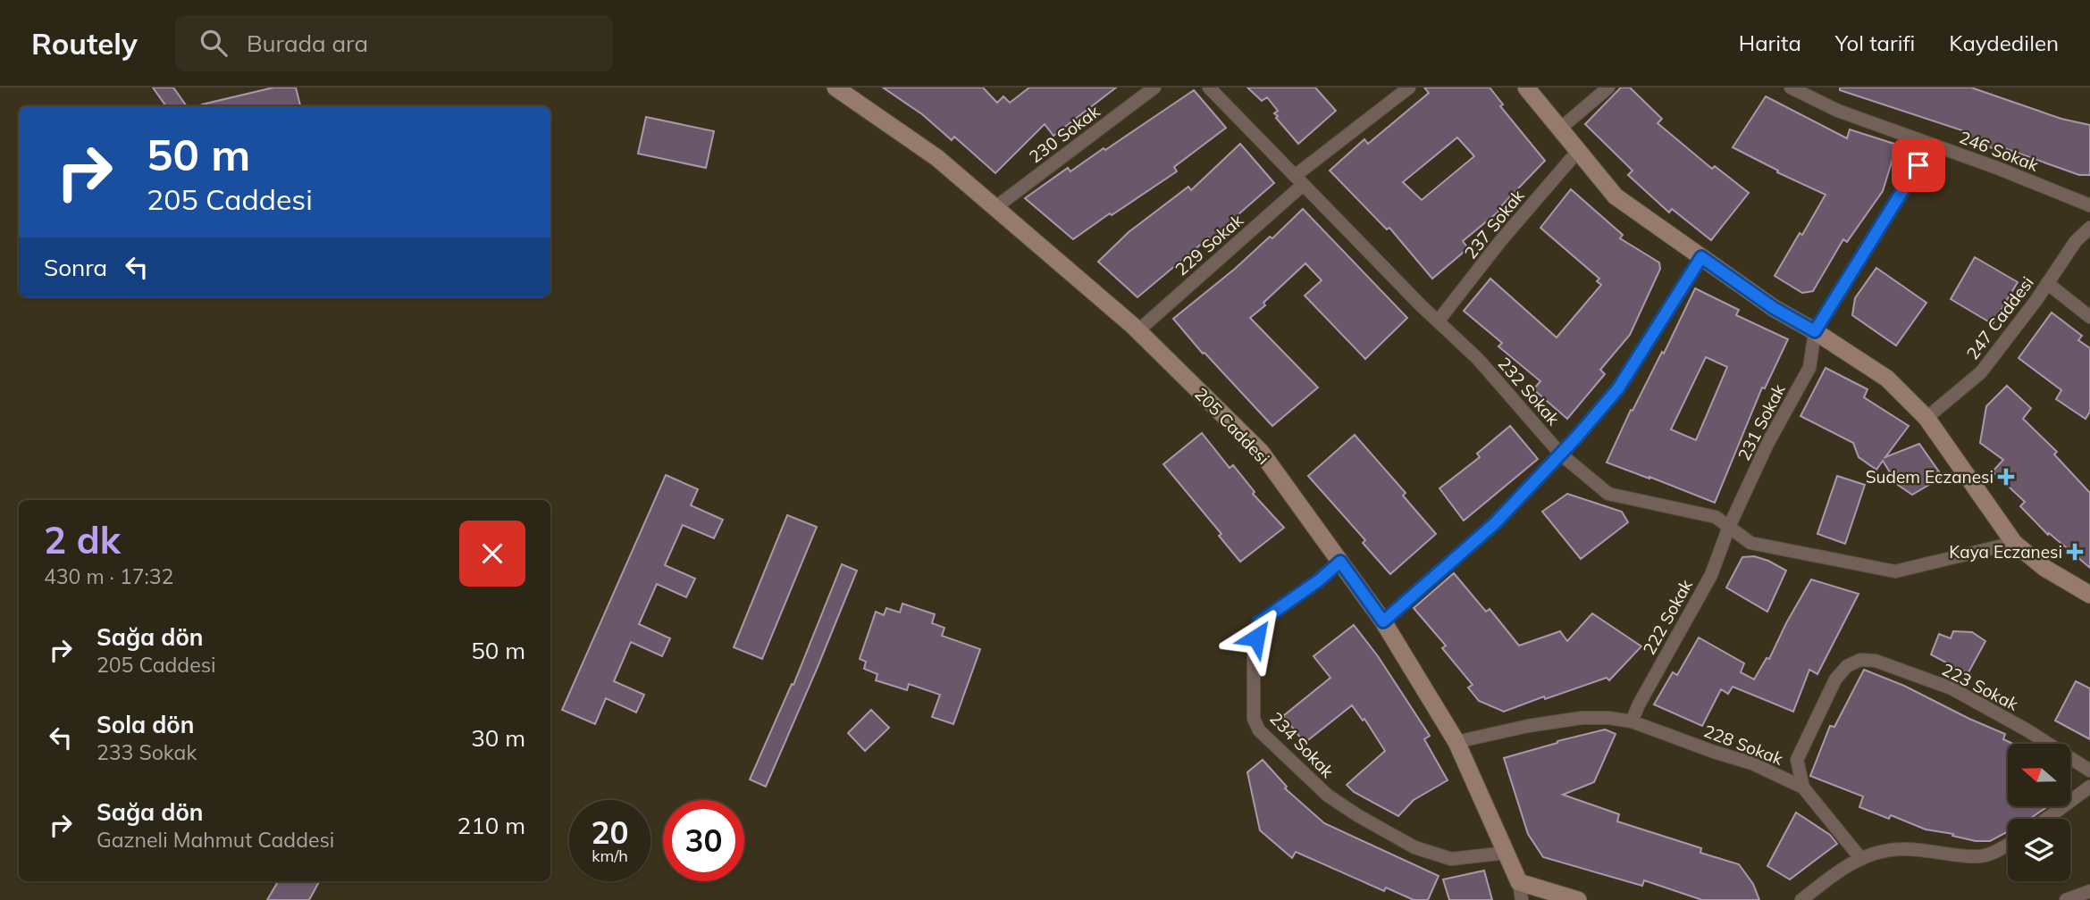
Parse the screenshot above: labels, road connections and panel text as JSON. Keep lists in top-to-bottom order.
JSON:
{
  "streets": {
    "street": [
      "230 Sokak",
      "246 Sokak",
      "237 Sokak",
      "229 Sokak",
      "247 Caddesi",
      "232 Sokak",
      "231 Sokak",
      "205 Caddesi",
      "222 Sokak",
      "223 Sokak",
      "234 Sokak",
      "228 Sokak"
    ]
  },
  "crossings": [
    ["230 Sokak", "205 Caddesi"],
    ["237 Sokak", "232 Sokak"],
    ["229 Sokak", "232 Sokak"],
    ["229 Sokak", "205 Caddesi"],
    ["232 Sokak", "231 Sokak"],
    ["232 Sokak", "222 Sokak"],
    ["231 Sokak", "222 Sokak"],
    ["205 Caddesi", "234 Sokak"],
    ["205 Caddesi", "228 Sokak"],
    ["222 Sokak", "228 Sokak"],
    ["223 Sokak", "228 Sokak"]
  ],
  "places": {
    "health": ["Sudem Eczanesi", "Kaya Eczanesi"]
  },
  "north": "left",
  "page": {
    "header": "Routely",
    "search": "Burada ara",
    "nav": ["Harita", "Yol tarifi", "Kaydedilen"],
    "turn": ["50 m", "205 Caddesi"],
    "then": "Sonra",
    "heading": ["2 dk", "430 m · 17:32"],
    "list": [
      {
        "name": "Sağa dön",
        "note": "205 Caddesi",
        "value": "50 m"
      },
      {
        "name": "Sola dön",
        "note": "233 Sokak",
        "value": "30 m"
      },
      {
        "name": "Sağa dön",
        "note": "Gazneli Mahmut Caddesi",
        "value": "210 m"
      }
    ],
    "speed": "20 km/h",
    "limit": "30"
  }
}
